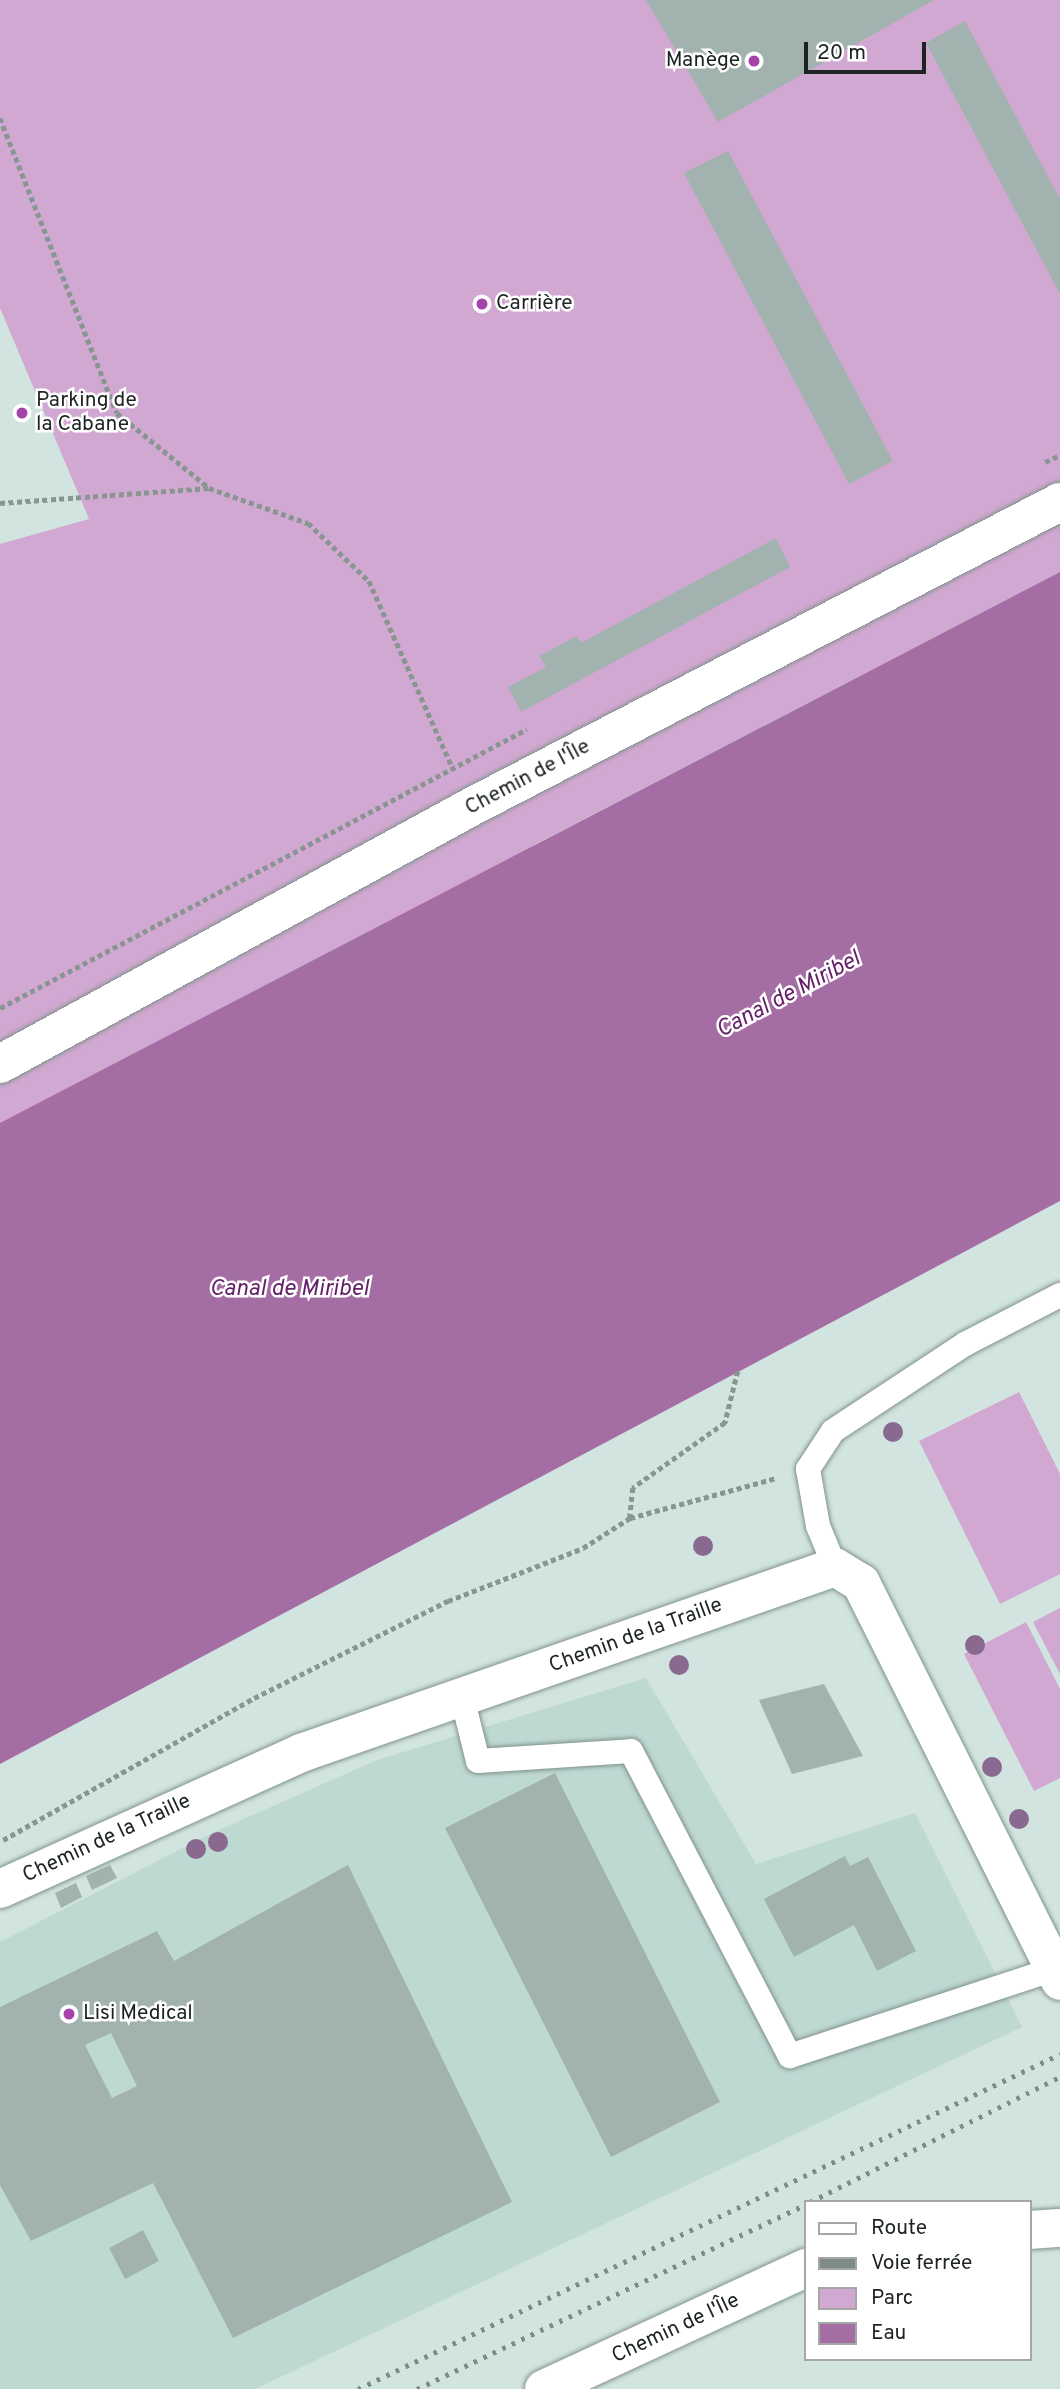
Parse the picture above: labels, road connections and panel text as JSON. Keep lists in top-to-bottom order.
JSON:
{
  "streets": {
    "street": ["Chemin de l'Île", "Chemin de la Traille"]
  },
  "water": ["Canal de Miribel"],
  "places": [
    "Manège",
    "Carrière",
    "Parking de la Cabane",
    "Lisi Medical"
  ],
  "legend": [
    "Route",
    "Voie ferrée",
    "Parc",
    "Eau"
  ],
  "scale_bar": "20 m"
}
